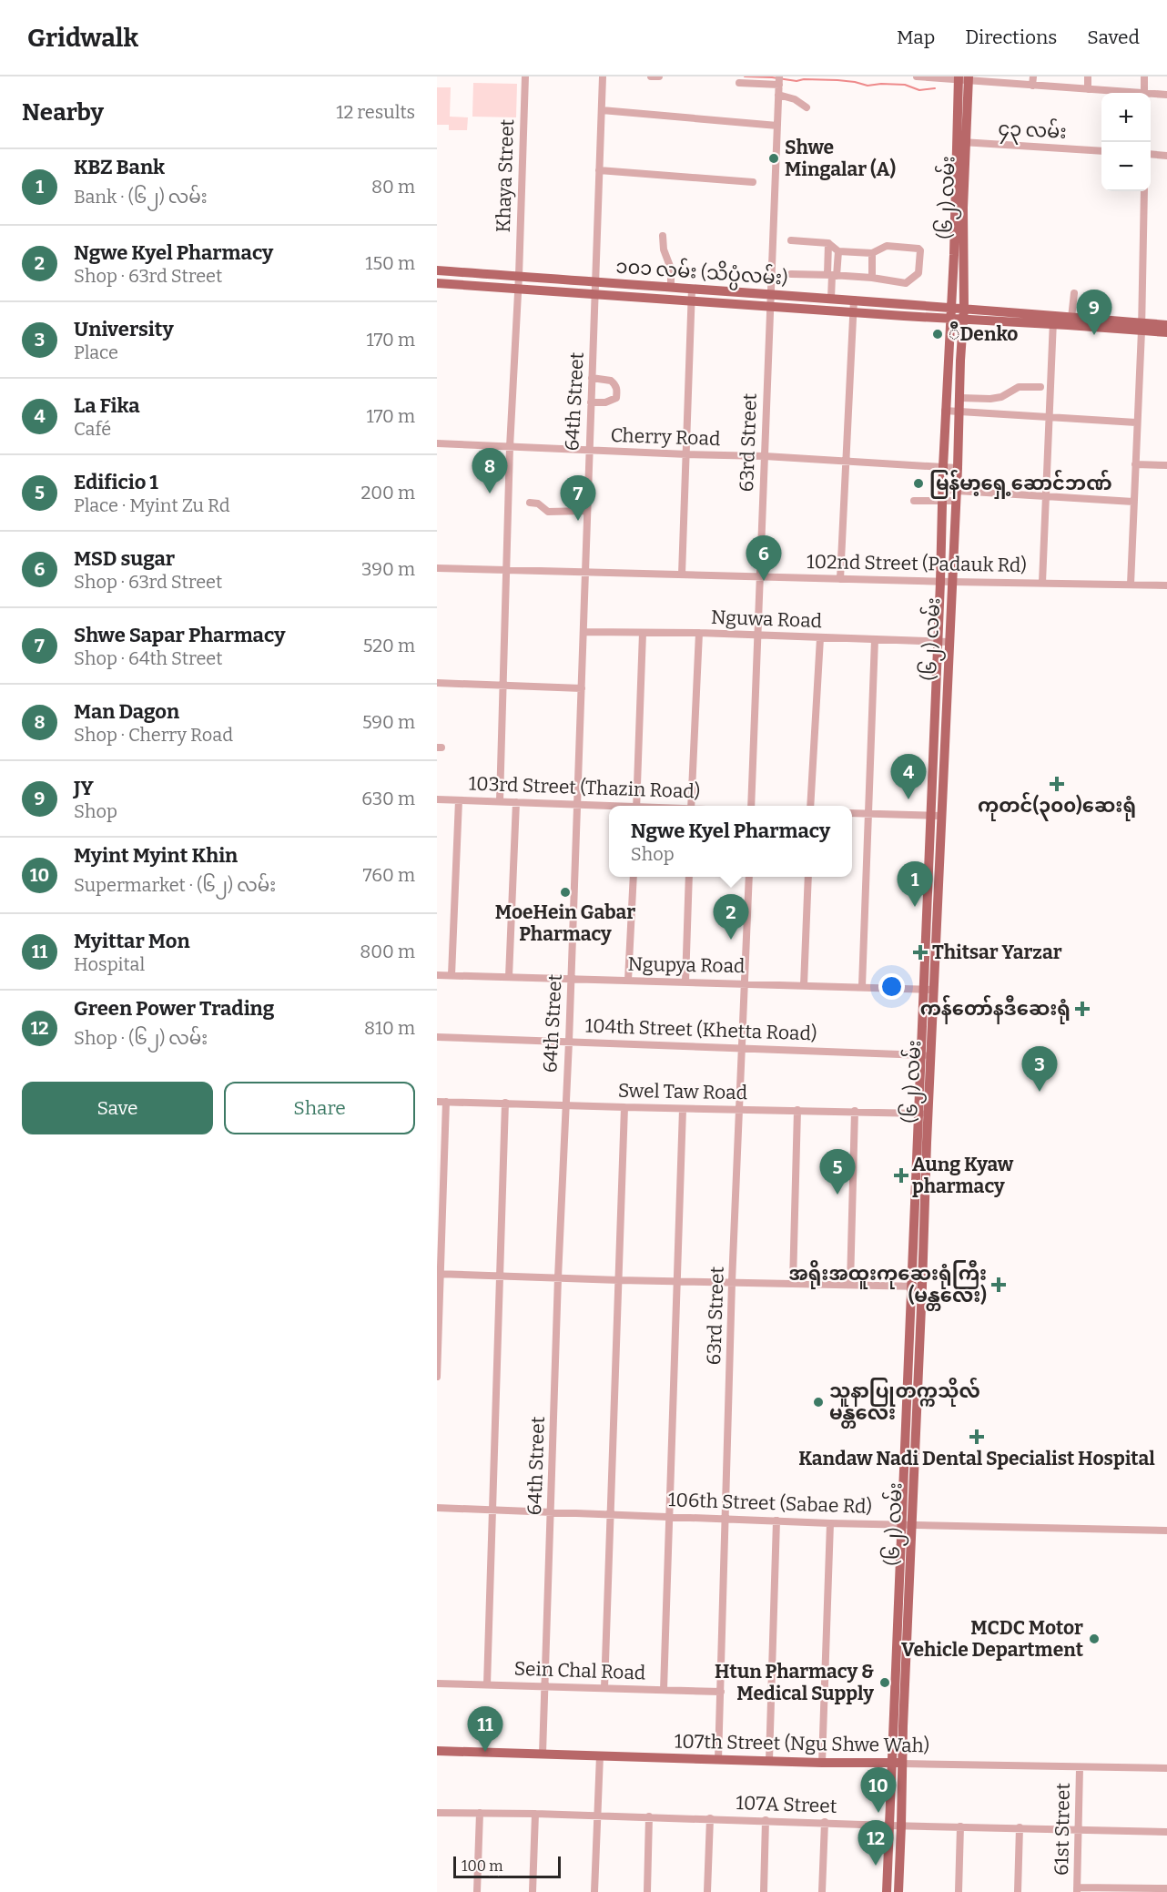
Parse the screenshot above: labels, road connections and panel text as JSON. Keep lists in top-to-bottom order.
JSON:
{
  "streets": {
    "main road": ["(၆၂) လမ်း", "၁၀၁ လမ်း (သိပ္ပံလမ်း)", "107th Street (Ngu Shwe Wah)"],
    "street": [
      "၄၃ လမ်း",
      "Khaya Street",
      "64th Street",
      "Cherry Road",
      "63rd Street",
      "102nd Street (Padauk Rd)",
      "Nguwa Road",
      "103rd Street (Thazin Road)",
      "Ngupya Road",
      "104th Street (Khetta Road)",
      "Swel Taw Road",
      "106th Street (Sabae Rd)",
      "Sein Chal Road",
      "107A Street",
      "61st Street"
    ]
  },
  "crossings": [
    ["၄၃ လမ်း", "(၆၂) လမ်း"],
    ["Khaya Street", "၁၀၁ လမ်း (သိပ္ပံလမ်း)"],
    ["Khaya Street", "Cherry Road"],
    ["Khaya Street", "102nd Street (Padauk Rd)"],
    ["Khaya Street", "103rd Street (Thazin Road)"],
    ["(၆၂) လမ်း", "၁၀၁ လမ်း (သိပ္ပံလမ်း)"],
    ["(၆၂) လမ်း", "Cherry Road"],
    ["(၆၂) လမ်း", "102nd Street (Padauk Rd)"],
    ["(၆၂) လမ်း", "Nguwa Road"],
    ["(၆၂) လမ်း", "Ngupya Road"],
    ["(၆၂) လမ်း", "104th Street (Khetta Road)"],
    ["(၆၂) လမ်း", "Swel Taw Road"],
    ["(၆၂) လမ်း", "106th Street (Sabae Rd)"],
    ["(၆၂) လမ်း", "107th Street (Ngu Shwe Wah)"],
    ["(၆၂) လမ်း", "107A Street"],
    ["၁၀၁ လမ်း (သိပ္ပံလမ်း)", "64th Street"],
    ["၁၀၁ လမ်း (သိပ္ပံလမ်း)", "63rd Street"],
    ["64th Street", "Cherry Road"],
    ["64th Street", "102nd Street (Padauk Rd)"],
    ["64th Street", "Nguwa Road"],
    ["64th Street", "103rd Street (Thazin Road)"],
    ["64th Street", "Ngupya Road"],
    ["64th Street", "104th Street (Khetta Road)"],
    ["64th Street", "Swel Taw Road"],
    ["64th Street", "106th Street (Sabae Rd)"],
    ["64th Street", "Sein Chal Road"],
    ["64th Street", "107th Street (Ngu Shwe Wah)"],
    ["Cherry Road", "63rd Street"],
    ["63rd Street", "102nd Street (Padauk Rd)"],
    ["63rd Street", "Nguwa Road"],
    ["63rd Street", "Ngupya Road"],
    ["63rd Street", "104th Street (Khetta Road)"],
    ["63rd Street", "Swel Taw Road"],
    ["63rd Street", "106th Street (Sabae Rd)"],
    ["63rd Street", "Sein Chal Road"],
    ["63rd Street", "107th Street (Ngu Shwe Wah)"],
    ["107th Street (Ngu Shwe Wah)", "61st Street"],
    ["107A Street", "61st Street"]
  ],
  "places": {
    "other": [
      "Shwe Mingalar (A)",
      "ီDenko",
      "မြန်မာ့ရှေ့ဆောင်ဘဏ်",
      "MoeHein Gabar Pharmacy",
      "သူနာပြုတက္ကသိုလ် မန္တလေး",
      "MCDC Motor Vehicle Department",
      "Htun Pharmacy & Medical Supply"
    ],
    "health": [
      "ကုတင်(၃၀၀)ဆေးရုံ",
      "Thitsar Yarzar",
      "ကန်တော်နဒီဆေးရုံ",
      "Aung Kyaw pharmacy",
      "အရိုးအထူးကုဆေးရုံကြီး (မန္တလေး)",
      "Kandaw Nadi Dental Specialist Hospital"
    ]
  },
  "scale_bar": "100 m",
  "page": {
    "header": "Gridwalk",
    "nav": ["Map", "Directions", "Saved"],
    "heading": ["Nearby", "12 results"],
    "map_buttons": ["+", "−"],
    "list": [
      {
        "mark": "1",
        "name": "KBZ Bank",
        "note": "Bank · (၆၂) လမ်း",
        "value": "80 m"
      },
      {
        "mark": "2",
        "name": "Ngwe Kyel Pharmacy",
        "note": "Shop · 63rd Street",
        "value": "150 m"
      },
      {
        "mark": "3",
        "name": "University",
        "note": "Place",
        "value": "170 m"
      },
      {
        "mark": "4",
        "name": "La Fika",
        "note": "Café",
        "value": "170 m"
      },
      {
        "mark": "5",
        "name": "Edificio 1",
        "note": "Place · Myint Zu Rd",
        "value": "200 m"
      },
      {
        "mark": "6",
        "name": "MSD sugar",
        "note": "Shop · 63rd Street",
        "value": "390 m"
      },
      {
        "mark": "7",
        "name": "Shwe Sapar Pharmacy",
        "note": "Shop · 64th Street",
        "value": "520 m"
      },
      {
        "mark": "8",
        "name": "Man Dagon",
        "note": "Shop · Cherry Road",
        "value": "590 m"
      },
      {
        "mark": "9",
        "name": "JY",
        "note": "Shop",
        "value": "630 m"
      },
      {
        "mark": "10",
        "name": "Myint Myint Khin",
        "note": "Supermarket · (၆၂) လမ်း",
        "value": "760 m"
      },
      {
        "mark": "11",
        "name": "Myittar Mon",
        "note": "Hospital",
        "value": "800 m"
      },
      {
        "mark": "12",
        "name": "Green Power Trading",
        "note": "Shop · (၆၂) လမ်း",
        "value": "810 m"
      }
    ],
    "pins": [
      "9",
      "8",
      "7",
      "6",
      "4",
      "1",
      "2",
      "3",
      "5",
      "11",
      "10",
      "12"
    ],
    "popup": ["Ngwe Kyel Pharmacy", "Shop"],
    "buttons": ["Save", "Share"],
    "scale": "100 m"
  }
}
